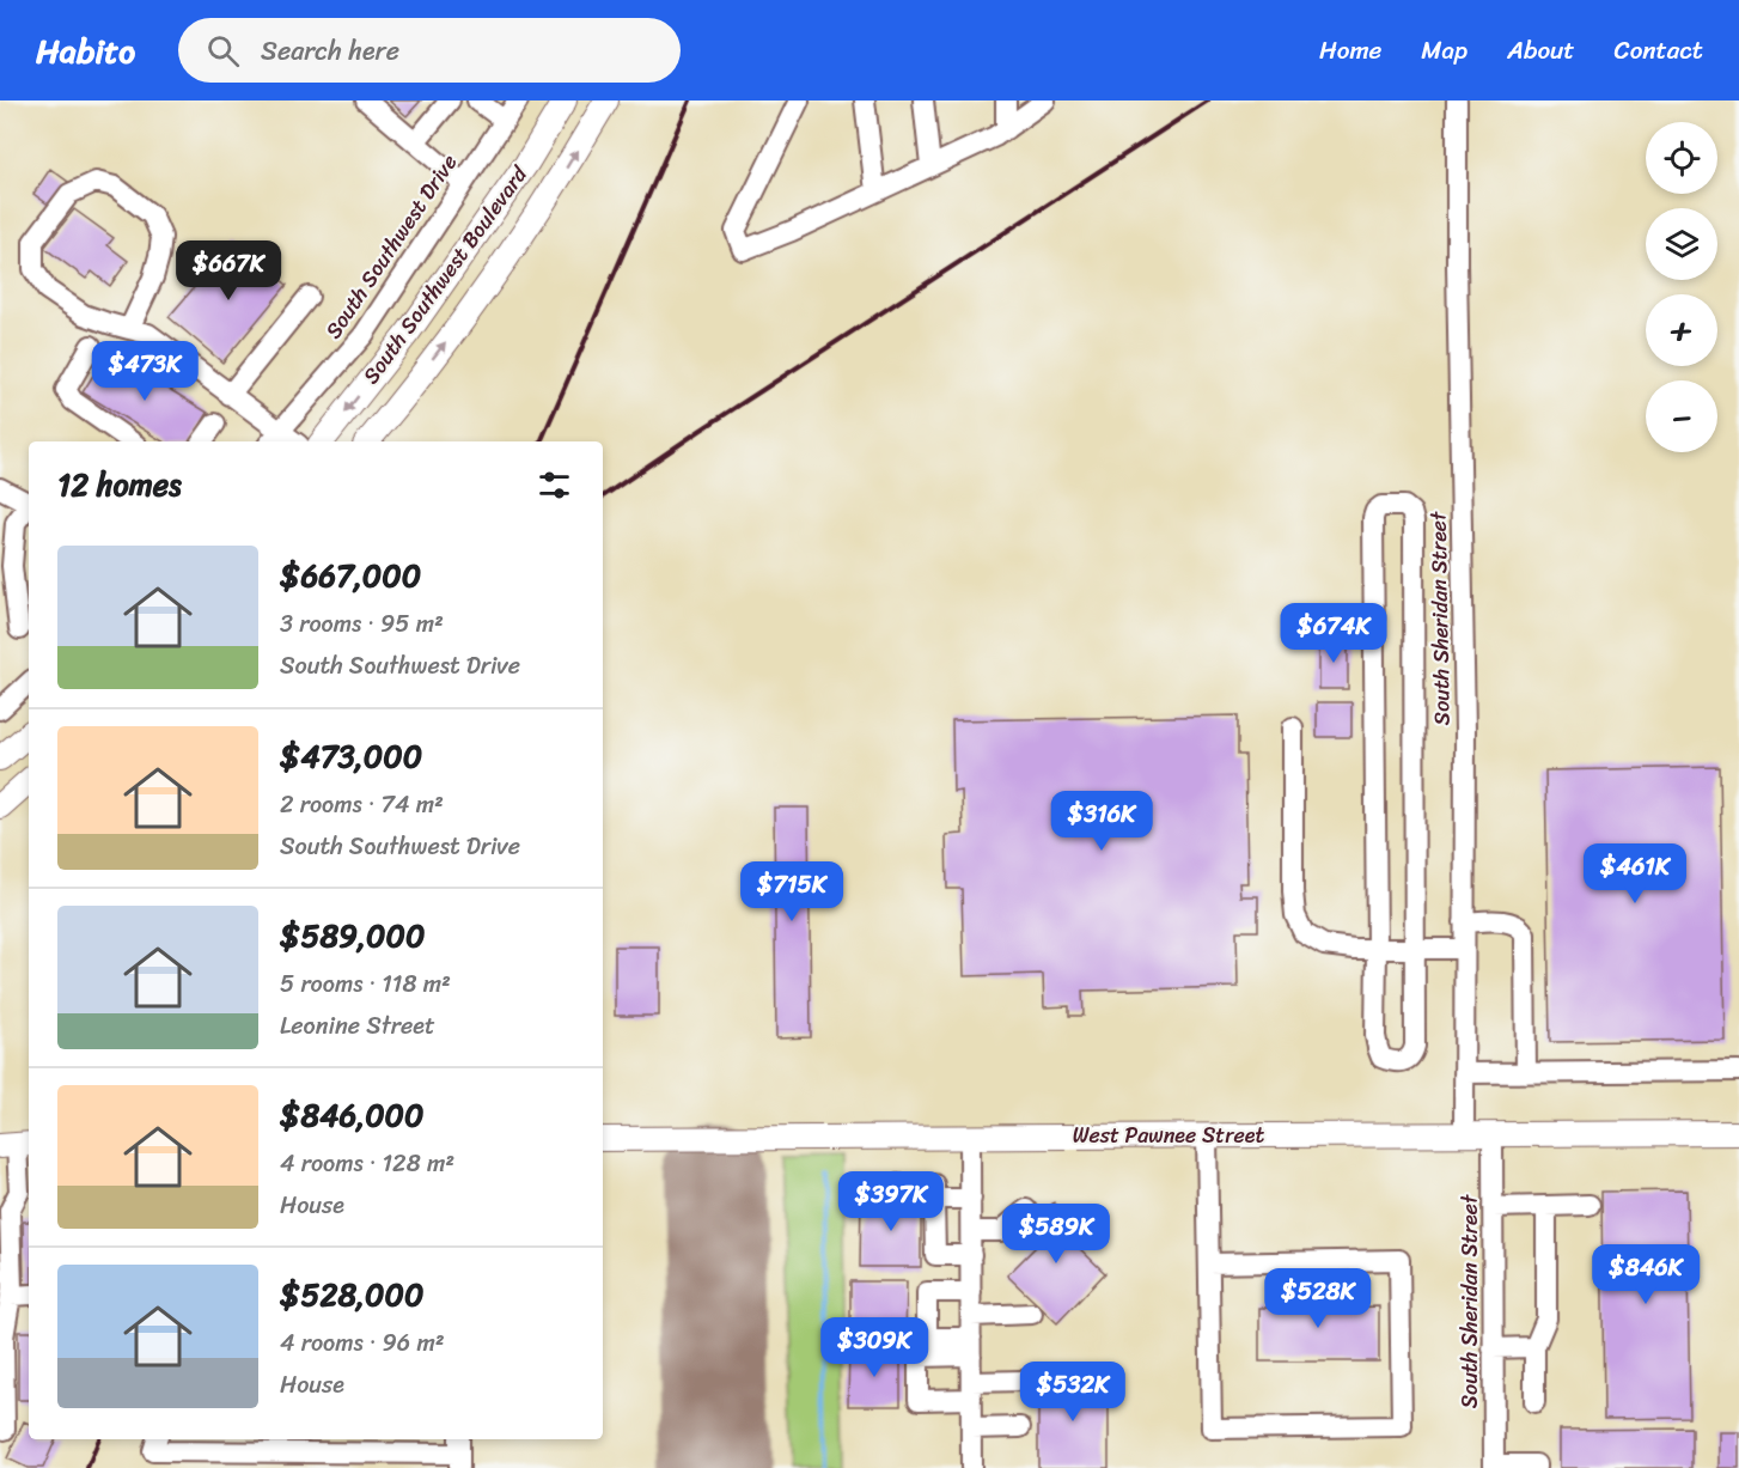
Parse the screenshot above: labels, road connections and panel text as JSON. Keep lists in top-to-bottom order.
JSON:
{
  "streets": {
    "main road": ["South Southwest Boulevard", "West Pawnee Street"],
    "street": ["South Southwest Drive", "South Sheridan Street"]
  },
  "crossings": [
    ["South Sheridan Street", "West Pawnee Street"]
  ],
  "page": {
    "header": "Habito",
    "search": "Search here",
    "nav": [
      "Home",
      "Map",
      "About",
      "Contact"
    ],
    "map_buttons": ["+", "−"],
    "price": [
      "$667K",
      "$473K",
      "$674K",
      "$316K",
      "$461K",
      "$715K",
      "$397K",
      "$589K",
      "$846K",
      "$528K",
      "$309K",
      "$532K"
    ],
    "heading": "12 homes",
    "list": [
      {
        "name": "$667,000",
        "note": "3 rooms · 95 m² · South Southwest Drive"
      },
      {
        "name": "$473,000",
        "note": "2 rooms · 74 m² · South Southwest Drive"
      },
      {
        "name": "$589,000",
        "note": "5 rooms · 118 m² · Leonine Street"
      },
      {
        "name": "$846,000",
        "note": "4 rooms · 128 m² · House"
      },
      {
        "name": "$528,000",
        "note": "4 rooms · 96 m² · House"
      }
    ]
  }
}
